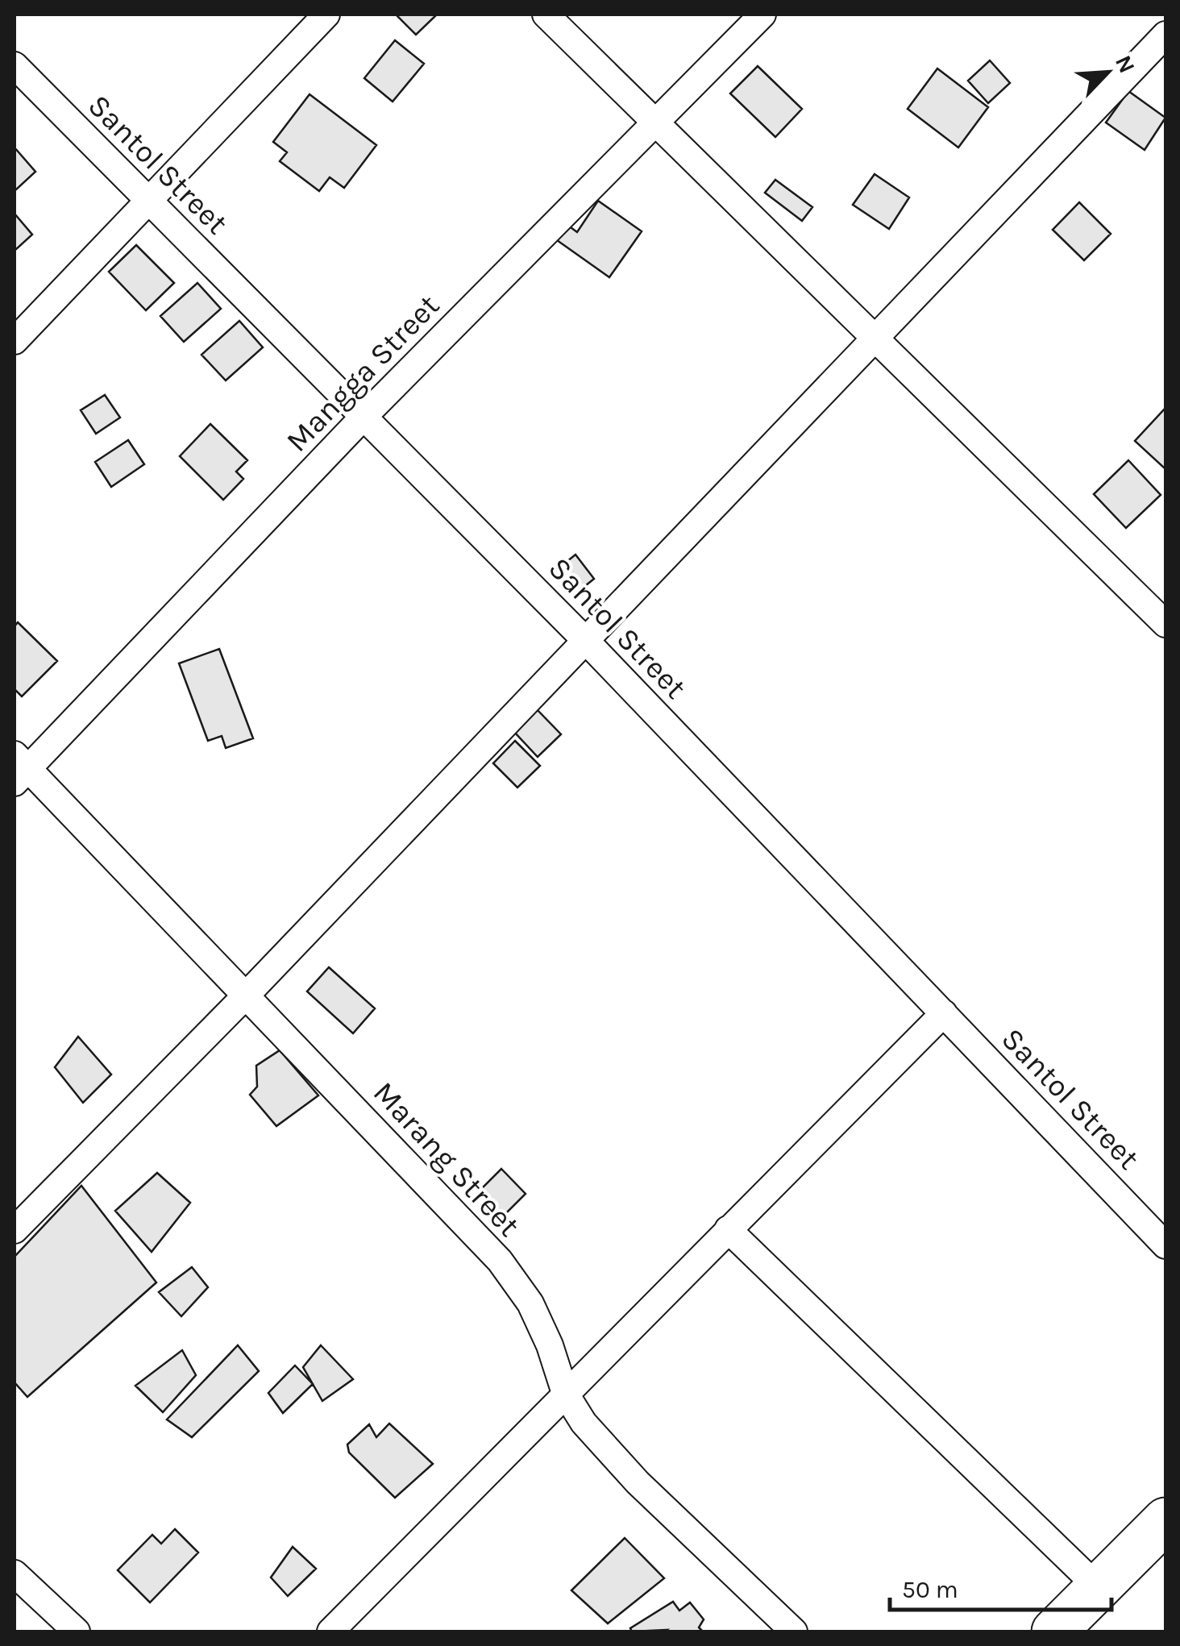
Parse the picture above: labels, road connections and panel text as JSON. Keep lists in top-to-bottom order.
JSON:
{
  "streets": {
    "street": ["Santol Street", "Mangga Street", "Marang Street"]
  },
  "crossings": [
    ["Santol Street", "Mangga Street"],
    ["Mangga Street", "Marang Street"]
  ],
  "scale_bar": "50 m",
  "north": "top right"
}
